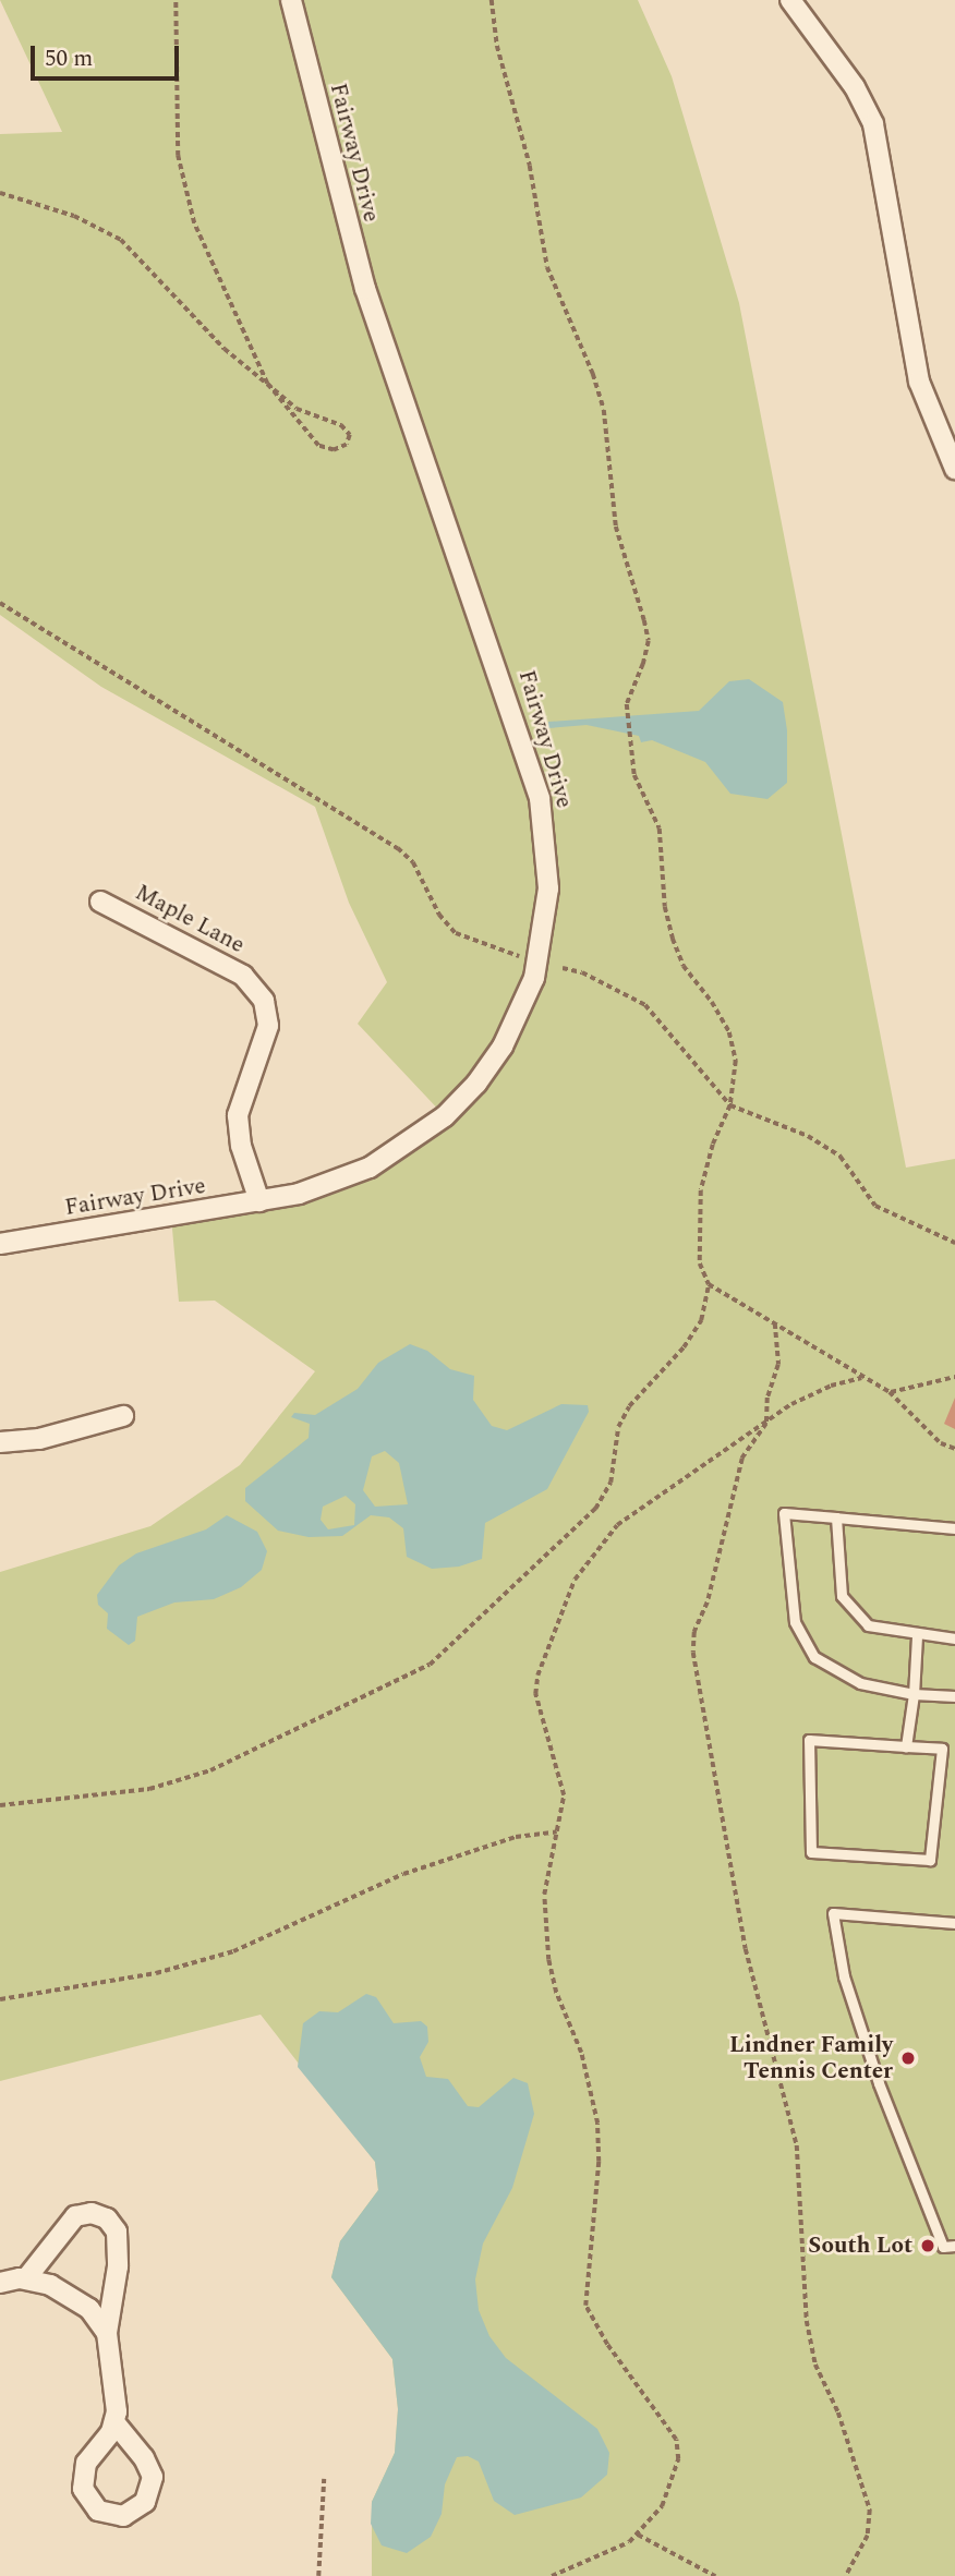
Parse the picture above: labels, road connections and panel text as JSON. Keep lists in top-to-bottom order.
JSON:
{
  "streets": {
    "street": ["Fairway Drive", "Maple Lane"]
  },
  "crossings": [
    ["Fairway Drive", "Maple Lane"]
  ],
  "places": ["Lindner Family Tennis Center", "South Lot"],
  "scale_bar": "50 m"
}
